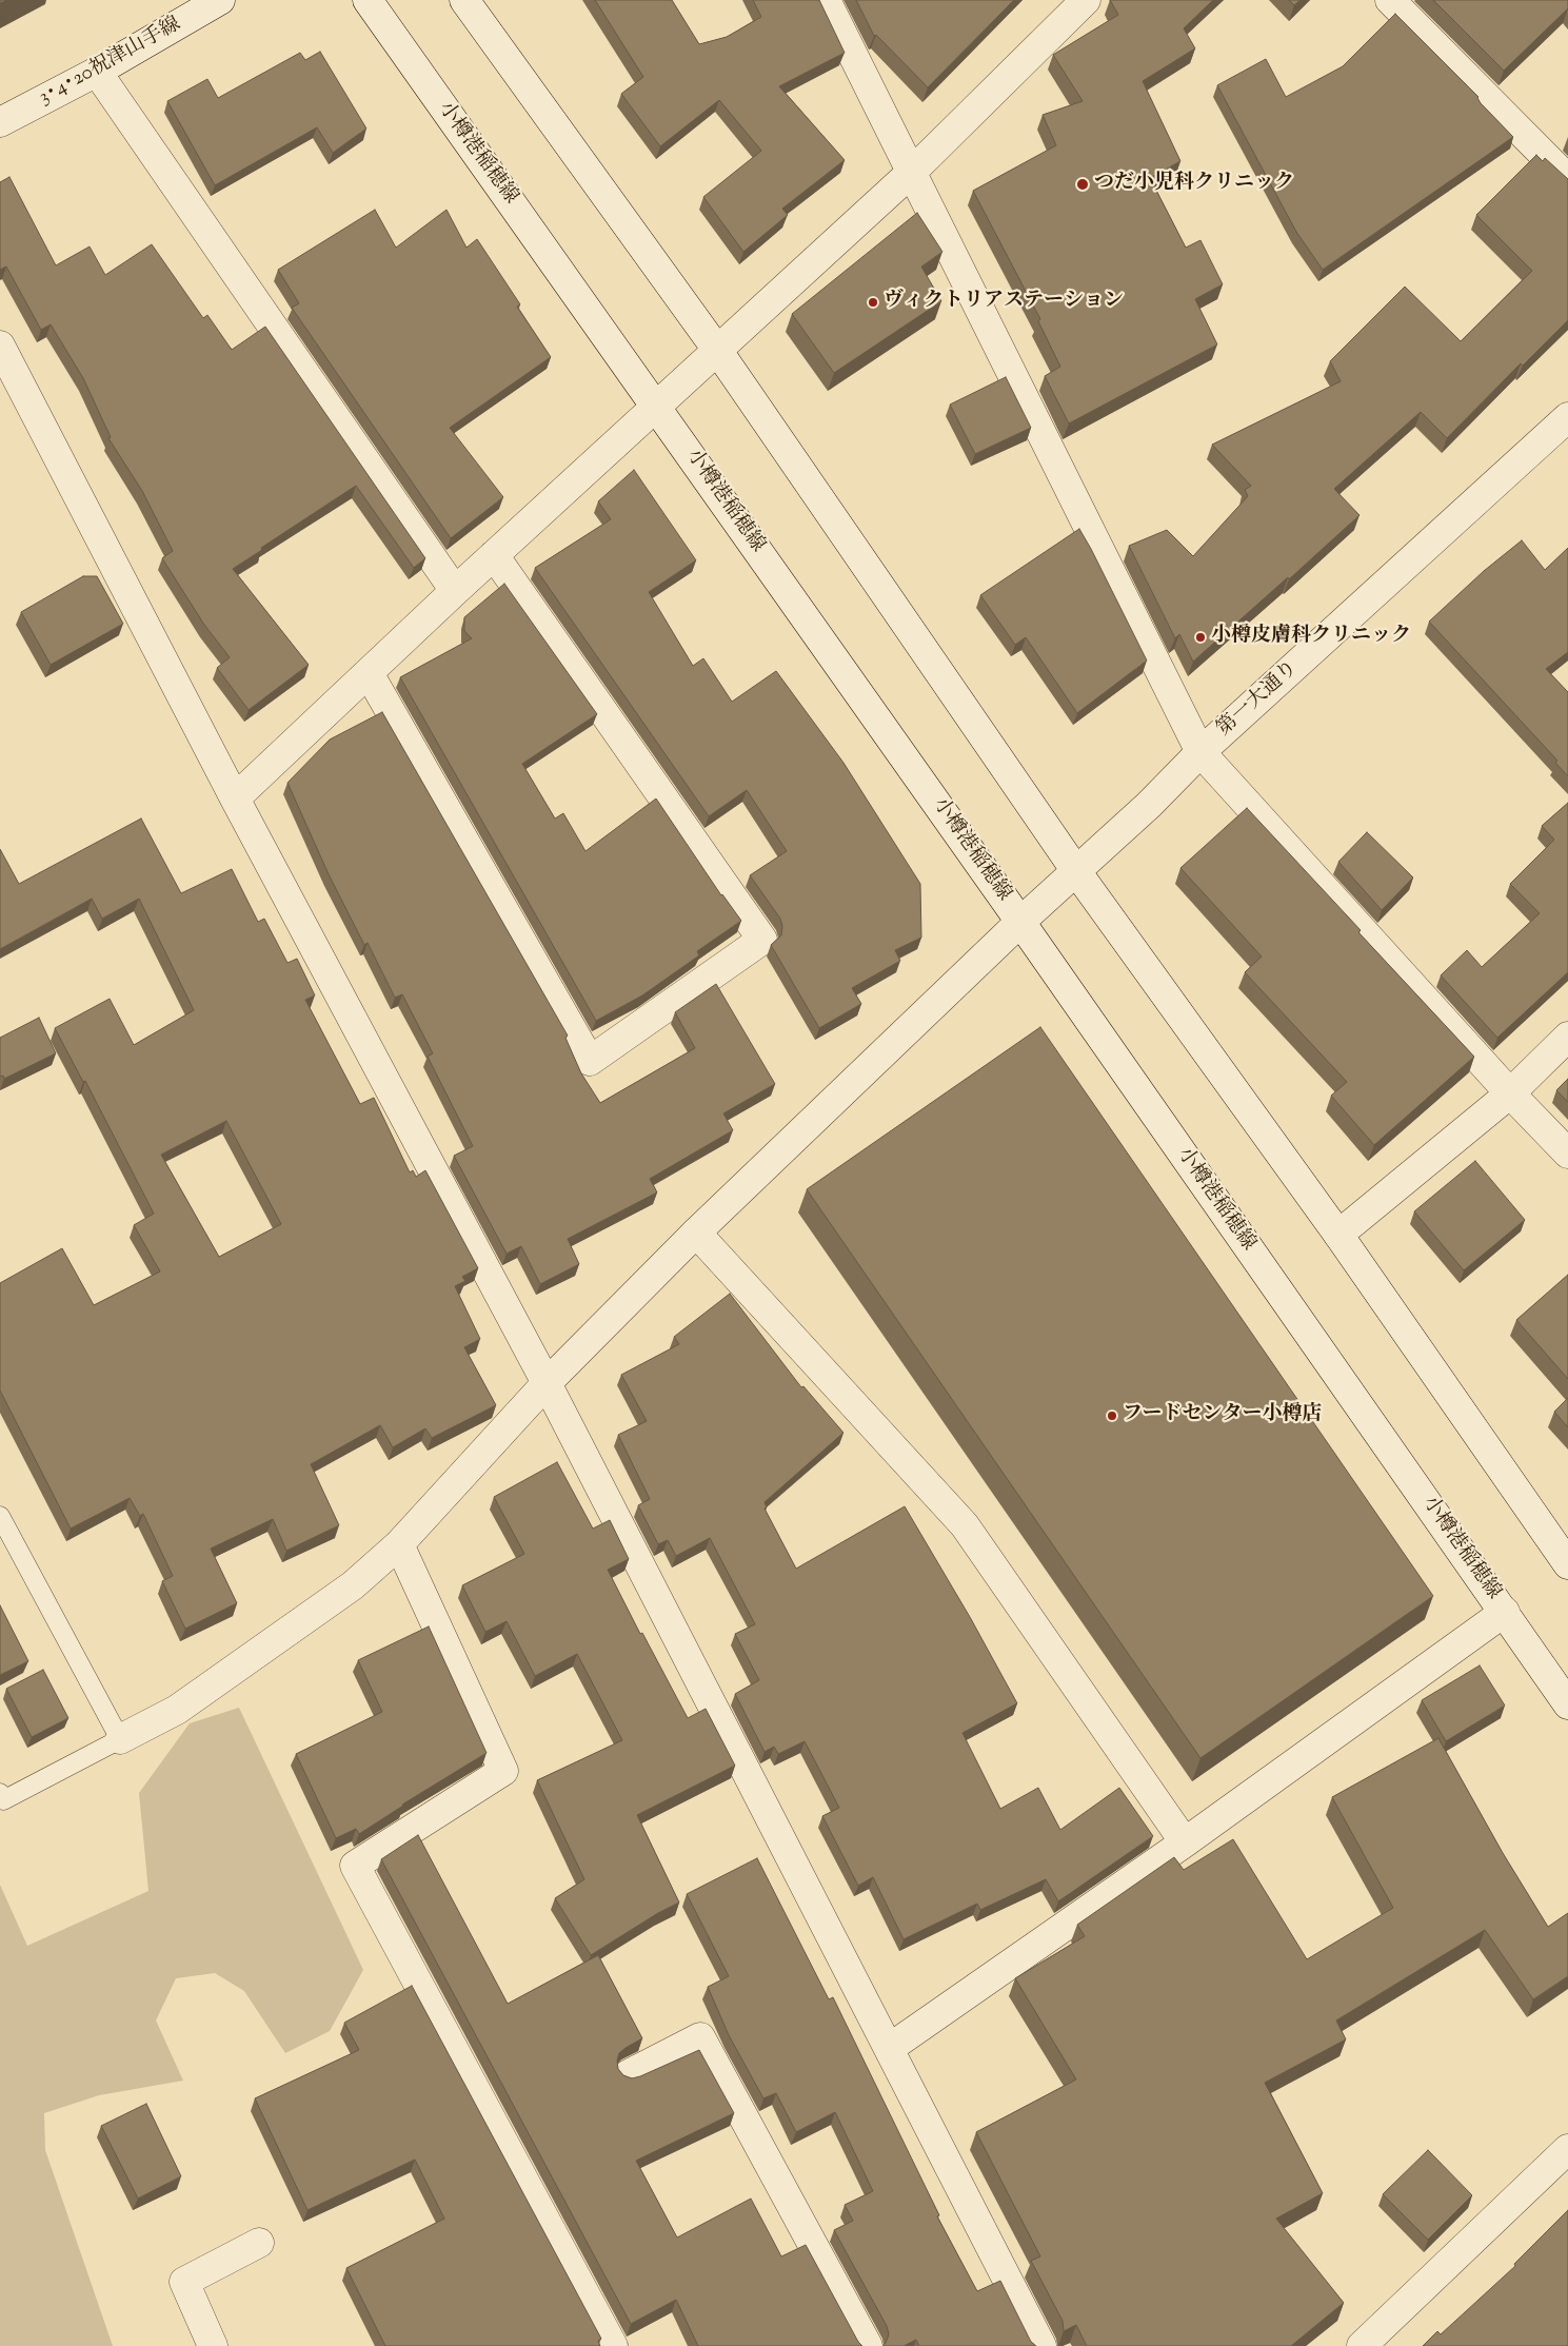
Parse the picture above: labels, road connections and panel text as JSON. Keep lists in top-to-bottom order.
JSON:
{
  "streets": {
    "street": ["3･4･20祝津山手線", "小樽港稲穂線", "第一大通り"]
  },
  "crossings": [
    ["小樽港稲穂線", "第一大通り"]
  ],
  "places": [
    "つだ小児科クリニック",
    "ヴィクトリアステーション",
    "小樽皮膚科クリニック",
    "フードセンター小樽店"
  ]
}
